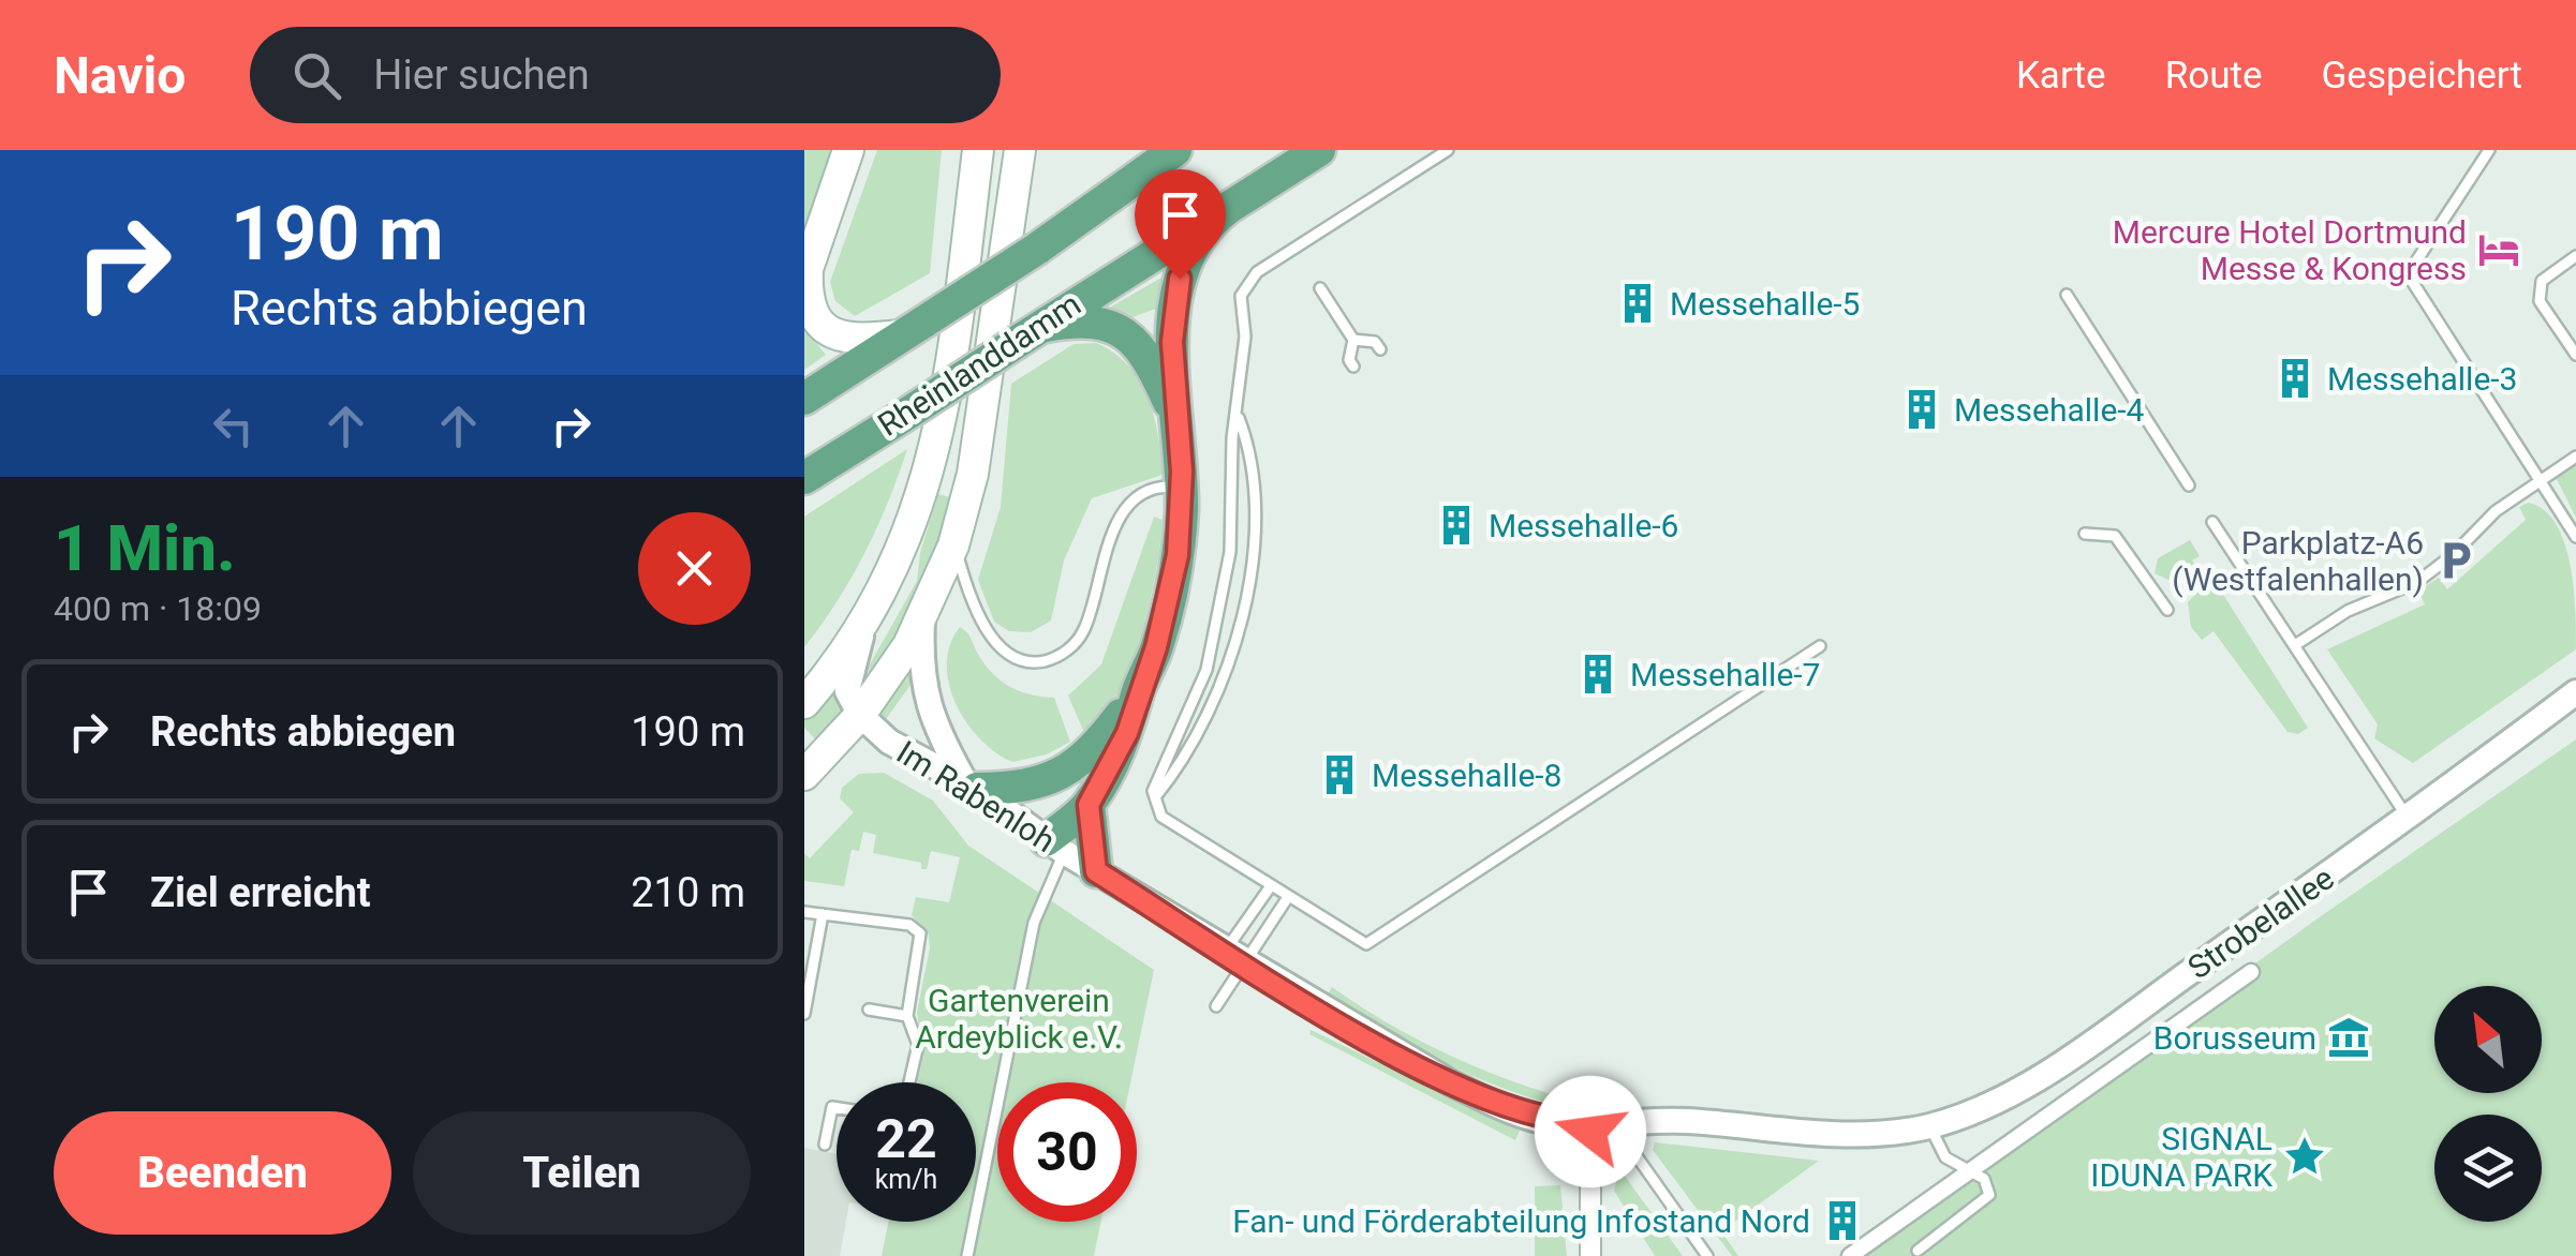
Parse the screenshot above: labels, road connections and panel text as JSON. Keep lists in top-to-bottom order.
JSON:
{
  "streets": {
    "main road": ["Rheinlanddamm"],
    "street": ["Im Rabenloh", "Strobelallee"]
  },
  "crossings": [
    ["Im Rabenloh", "Strobelallee"]
  ],
  "parks": ["Gartenverein Ardeyblick e.V."],
  "places": {
    "hotel": ["Mercure Hotel Dortmund Messe & Kongress"],
    "building": [
      "Messehalle-5",
      "Messehalle-3",
      "Messehalle-4",
      "Messehalle-6",
      "Messehalle-7",
      "Messehalle-8",
      "Fan- und Förderabteilung Infostand Nord"
    ],
    "parking": ["Parkplatz-A6 (Westfalenhallen)"],
    "museum": ["Borusseum"],
    "place": ["SIGNAL IDUNA PARK"]
  },
  "north": "top left",
  "page": {
    "header": "Navio",
    "search": "Hier suchen",
    "nav": ["Karte", "Route", "Gespeichert"],
    "turn": ["190 m", "Rechts abbiegen"],
    "heading": ["1 Min.", "400 m · 18:09"],
    "list": [
      {
        "name": "Rechts abbiegen",
        "value": "190 m"
      },
      {
        "name": "Ziel erreicht",
        "value": "210 m"
      }
    ],
    "speed": "22 km/h",
    "limit": "30",
    "buttons": ["Beenden", "Teilen"]
  }
}
